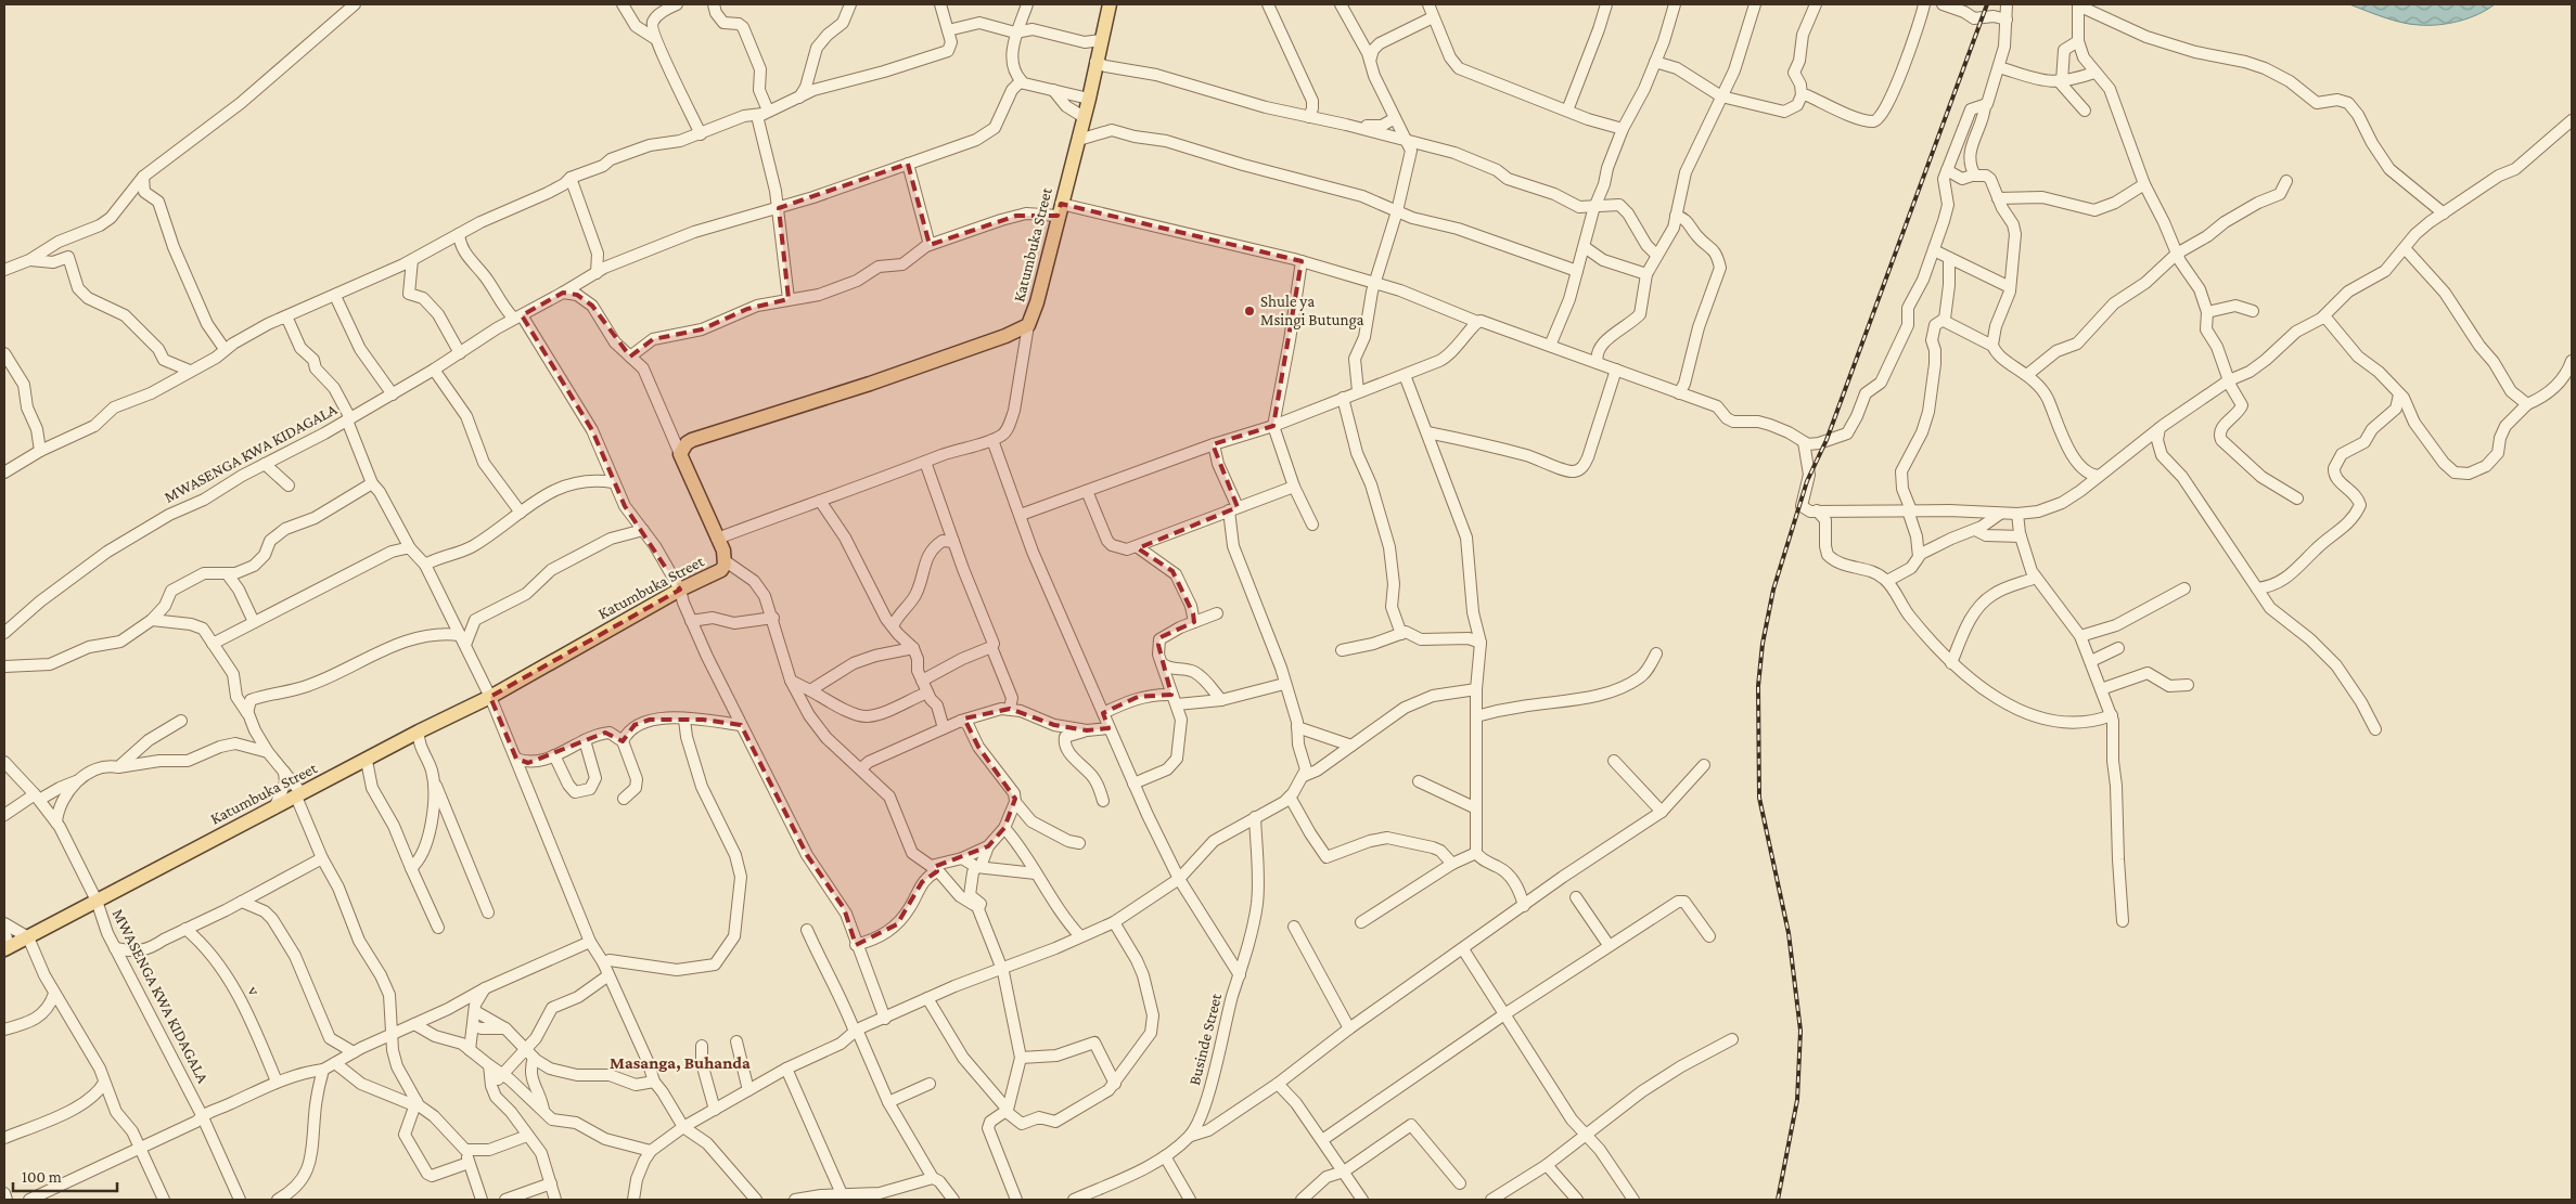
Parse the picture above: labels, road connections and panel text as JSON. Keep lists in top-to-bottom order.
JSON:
{
  "streets": {
    "main road": ["Katumbuka Street"],
    "street": ["MWASENGA KWA KIDAGALA", "v", "Businde Street"]
  },
  "crossings": [
    ["Katumbuka Street", "MWASENGA KWA KIDAGALA"]
  ],
  "districts": ["Masanga, Buhanda"],
  "places": ["Shule ya Msingi Butunga"],
  "scale_bar": "100 m"
}
